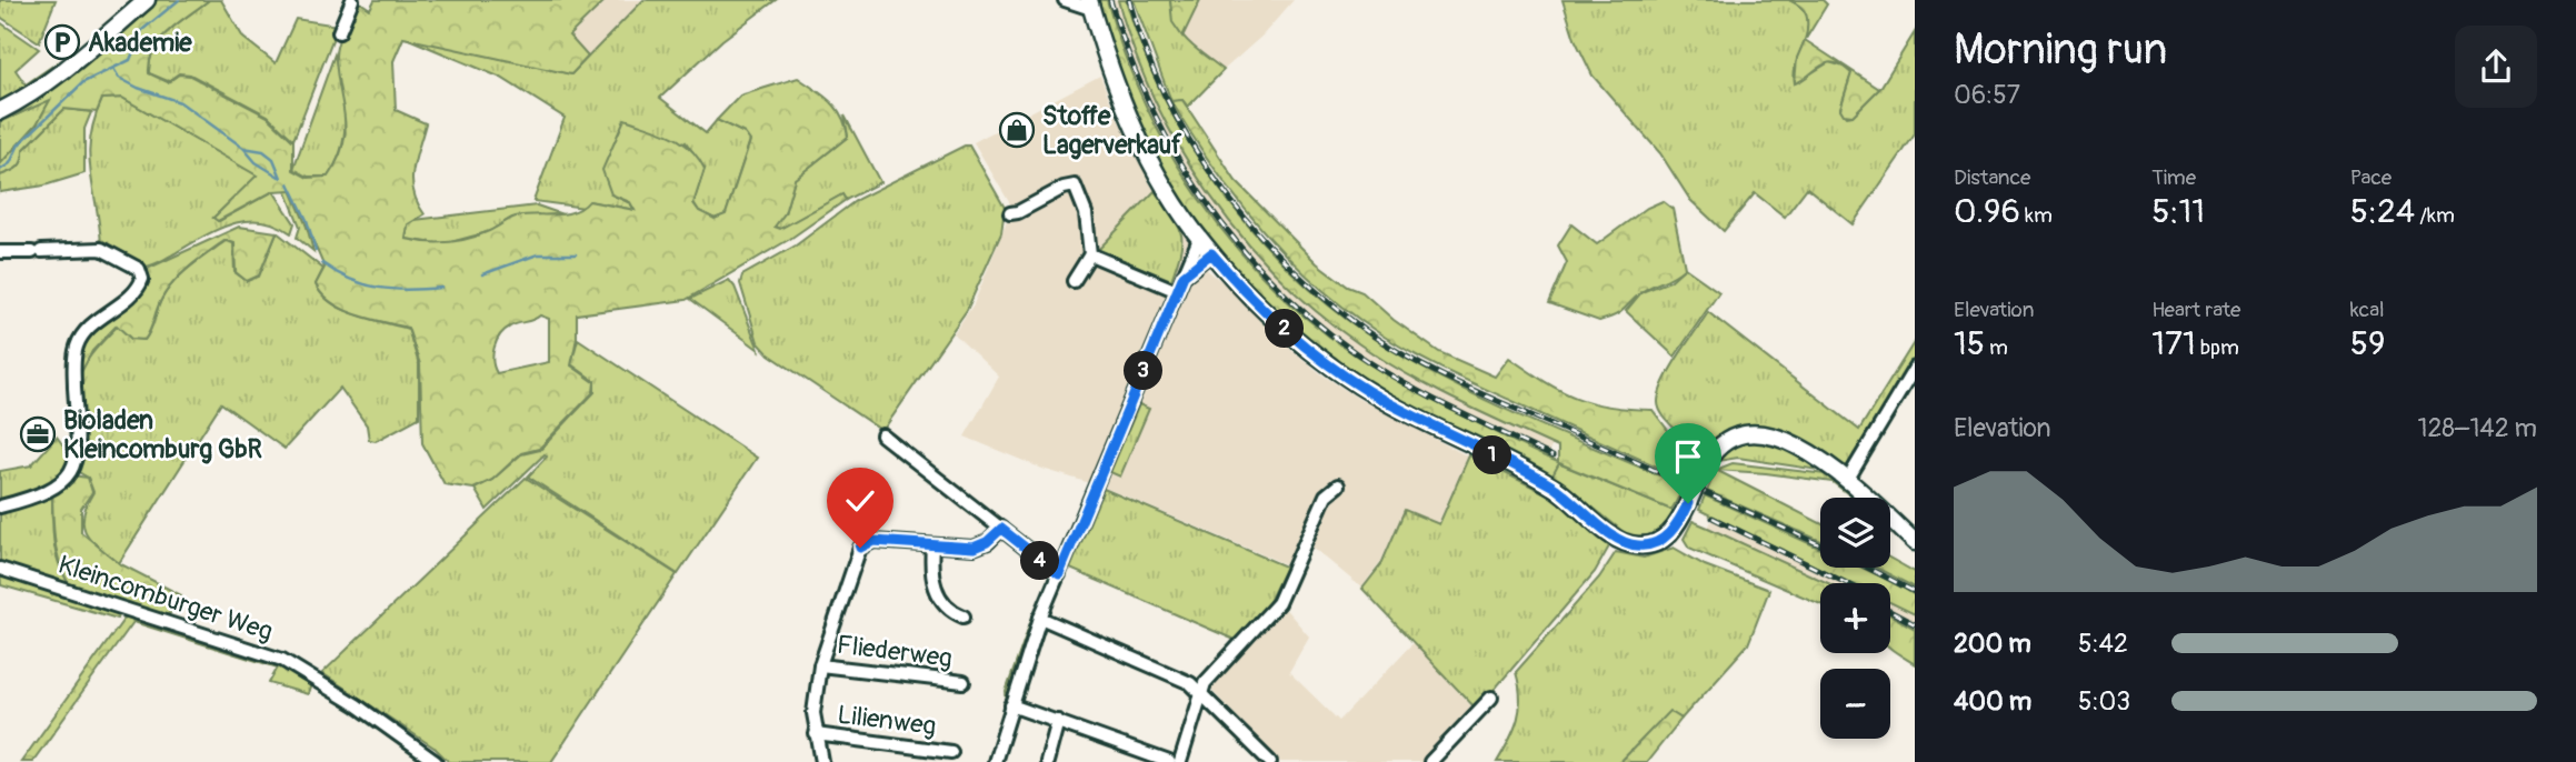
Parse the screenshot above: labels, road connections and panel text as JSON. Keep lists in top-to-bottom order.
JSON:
{
  "streets": {
    "street": ["Kleincomburger Weg", "Fliederweg", "Lilienweg"]
  },
  "places": {
    "parking": ["Akademie"],
    "shop": ["Stoffe Lagerverkauf"],
    "office": ["Bioladen Kleincomburg GbR"]
  },
  "page": {
    "heading": ["Morning run", "06:57"],
    "stats": [
      ["Distance", "0.96 km"],
      ["Time", "5:11"],
      ["Pace", "5:24 /km"],
      ["Elevation", "15 m"],
      ["Heart rate", "171 bpm"],
      ["kcal", "59"]
    ],
    "pins": [
      "2",
      "3",
      "1",
      "4"
    ],
    "chart": ["Elevation", "128–142 m"],
    "map_buttons": ["+", "−"],
    "list": [
      {
        "name": "200 m",
        "note": "5:42"
      },
      {
        "name": "400 m",
        "note": "5:03"
      }
    ]
  }
}
